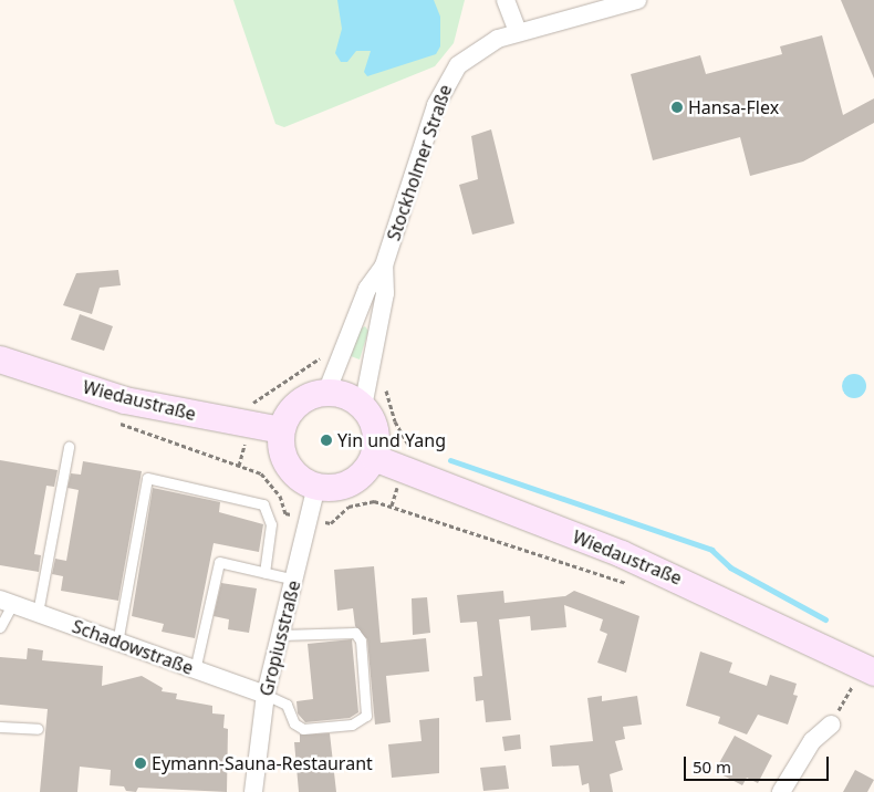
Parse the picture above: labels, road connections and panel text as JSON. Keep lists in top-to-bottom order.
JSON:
{
  "streets": {
    "main road": ["Wiedaustraße"],
    "street": ["Stockholmer Straße", "Gropiusstraße", "Schadowstraße"]
  },
  "crossings": [
    ["Stockholmer Straße", "Wiedaustraße"],
    ["Stockholmer Straße", "Gropiusstraße"],
    ["Wiedaustraße", "Gropiusstraße"],
    ["Gropiusstraße", "Schadowstraße"]
  ],
  "places": ["Hansa-Flex", "Yin und Yang", "Eymann-Sauna-Restaurant"],
  "scale_bar": "50 m"
}
